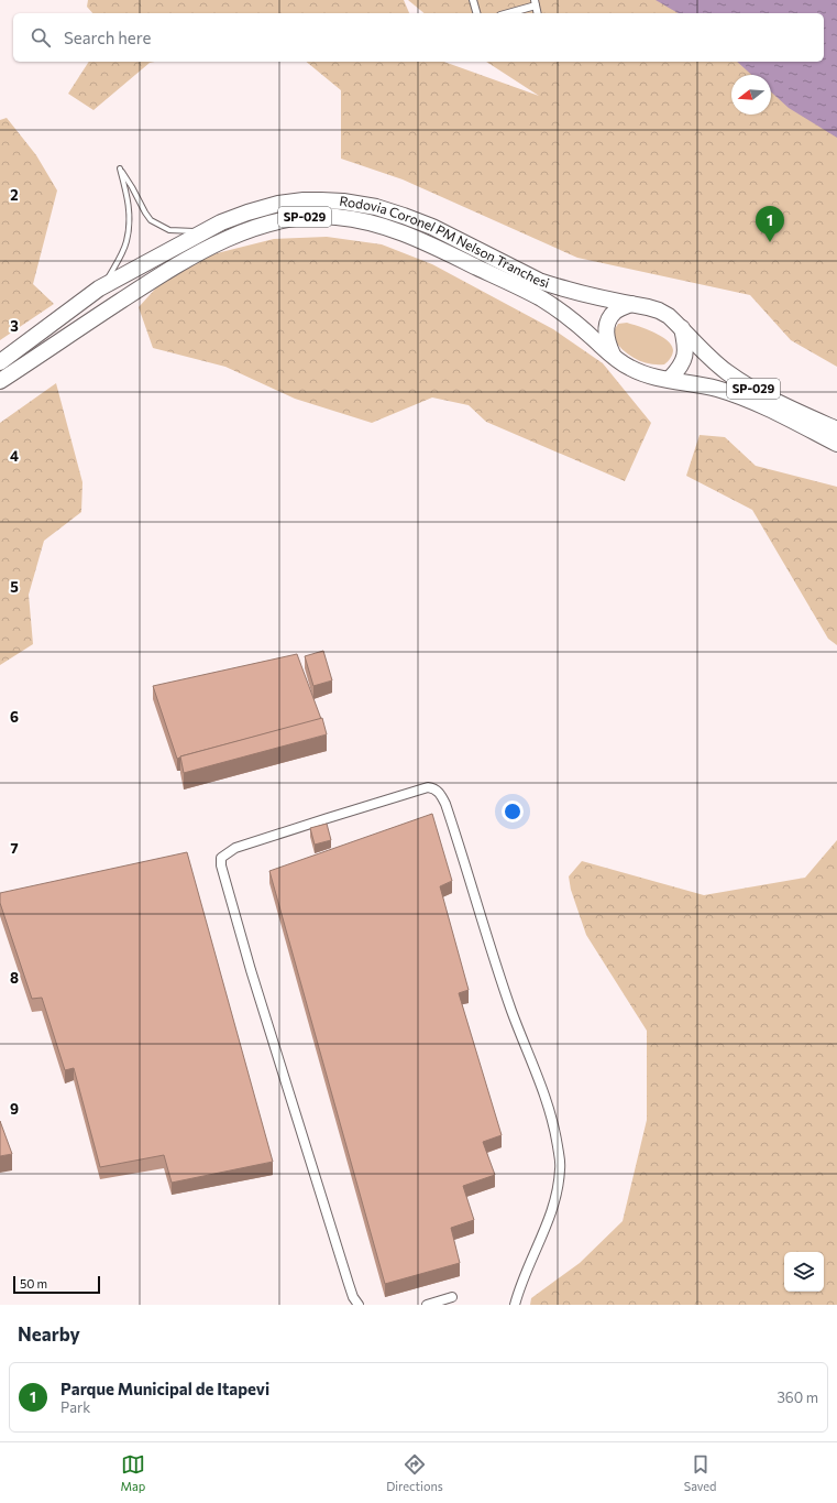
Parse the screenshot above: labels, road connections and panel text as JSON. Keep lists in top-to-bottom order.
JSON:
{
  "streets": {
    "highway": ["SP-029", "Rodovia Coronel PM Nelson Tranchesi"]
  },
  "scale_bar": "50 m",
  "north": "left",
  "page": {
    "search": "Search here",
    "pins": "1",
    "scale": "50 m",
    "heading": "Nearby",
    "list": [
      {
        "mark": "1",
        "name": "Parque Municipal de Itapevi",
        "note": "Park",
        "value": "360 m"
      }
    ],
    "nav": ["Map", "Directions", "Saved"]
  },
  "grid": {
    "rows": [
      "2",
      "3",
      "4",
      "5",
      "6",
      "7",
      "8",
      "9"
    ]
  }
}
